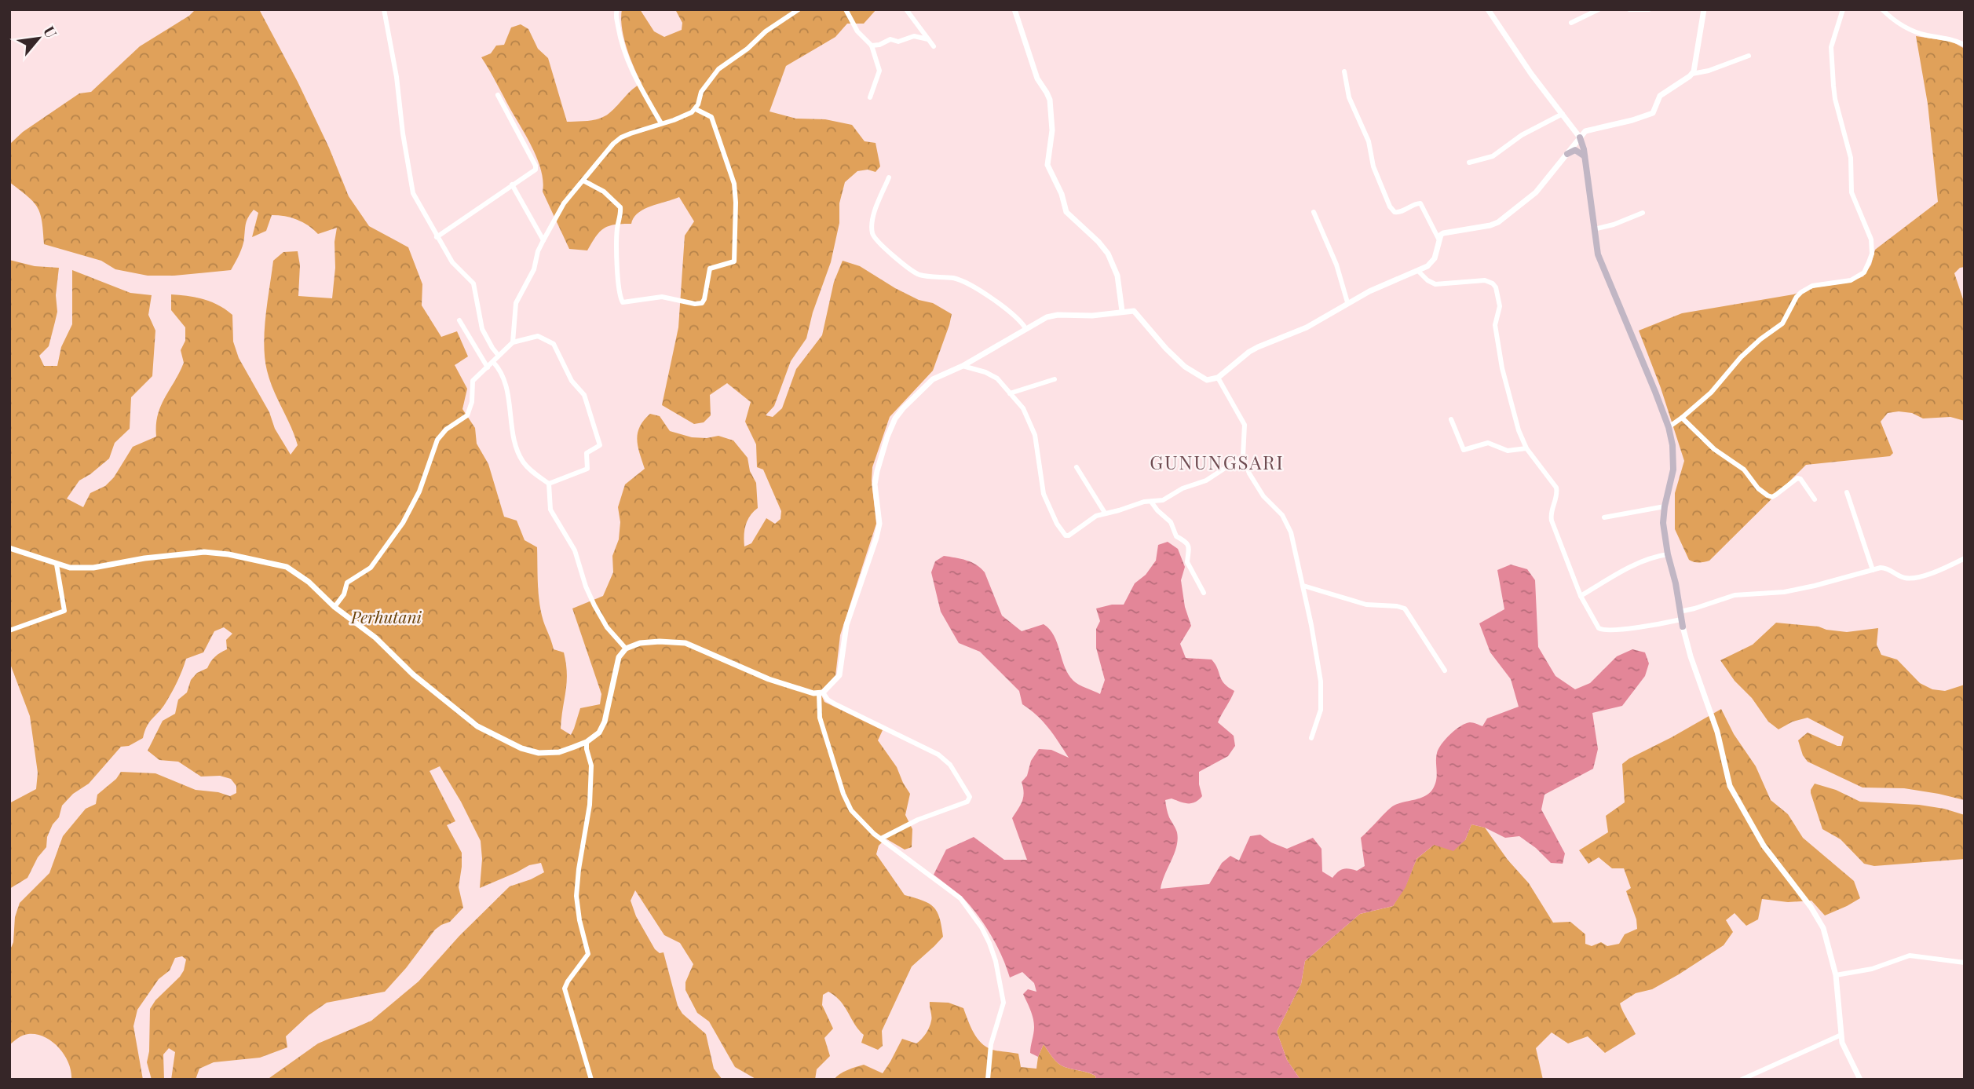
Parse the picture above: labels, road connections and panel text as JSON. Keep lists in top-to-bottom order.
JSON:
{
  "districts": ["GUNUNGSARI"],
  "parks": ["Perhutani"],
  "north": "top right"
}
